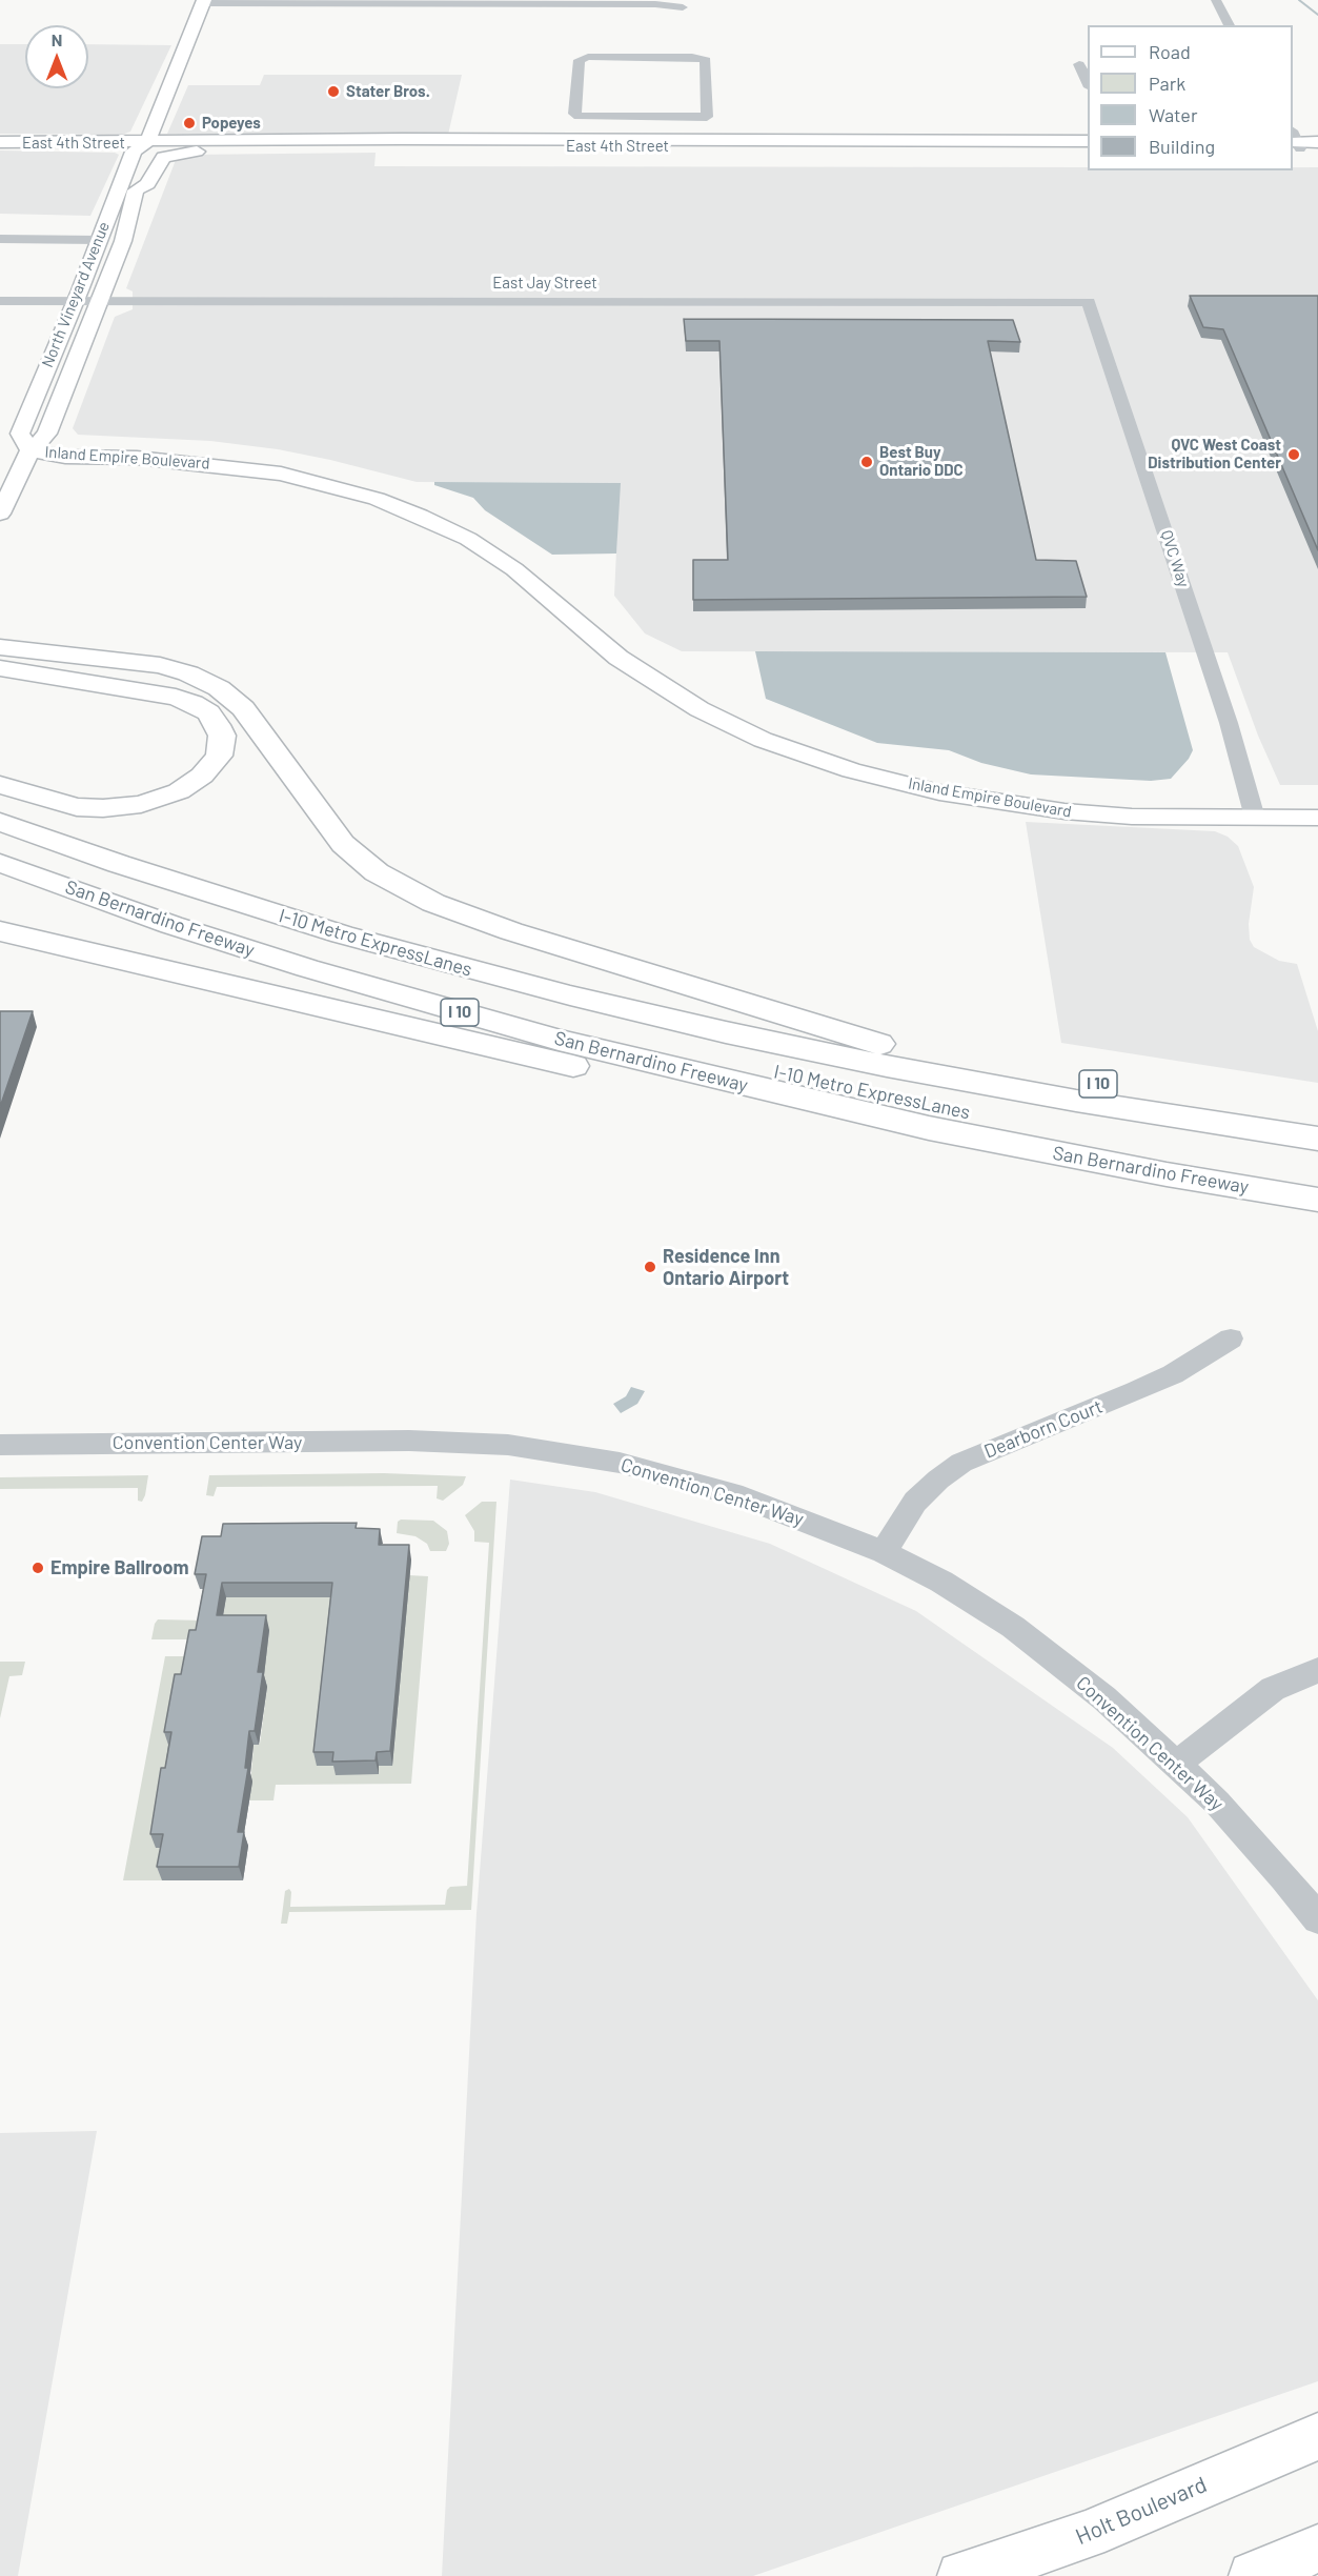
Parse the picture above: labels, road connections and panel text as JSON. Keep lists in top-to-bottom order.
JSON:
{
  "streets": {
    "highway": ["San Bernardino Freeway", "I-10 Metro ExpressLanes", "I 10"],
    "main road": [
      "East 4th Street",
      "North Vineyard Avenue",
      "Inland Empire Boulevard",
      "Holt Boulevard"
    ],
    "street": [
      "East Jay Street",
      "QVC Way",
      "Dearborn Court",
      "Convention Center Way"
    ]
  },
  "crossings": [
    ["East 4th Street", "North Vineyard Avenue"],
    ["East Jay Street", "North Vineyard Avenue"],
    ["East Jay Street", "QVC Way"],
    ["North Vineyard Avenue", "Inland Empire Boulevard"],
    ["Inland Empire Boulevard", "QVC Way"],
    ["Dearborn Court", "Convention Center Way"]
  ],
  "places": [
    "Stater Bros.",
    "Popeyes",
    "QVC West Coast Distribution Center",
    "Best Buy Ontario DDC",
    "Residence Inn Ontario Airport",
    "Empire Ballroom"
  ],
  "legend": [
    "Road",
    "Park",
    "Water",
    "Building"
  ],
  "north": "top"
}
